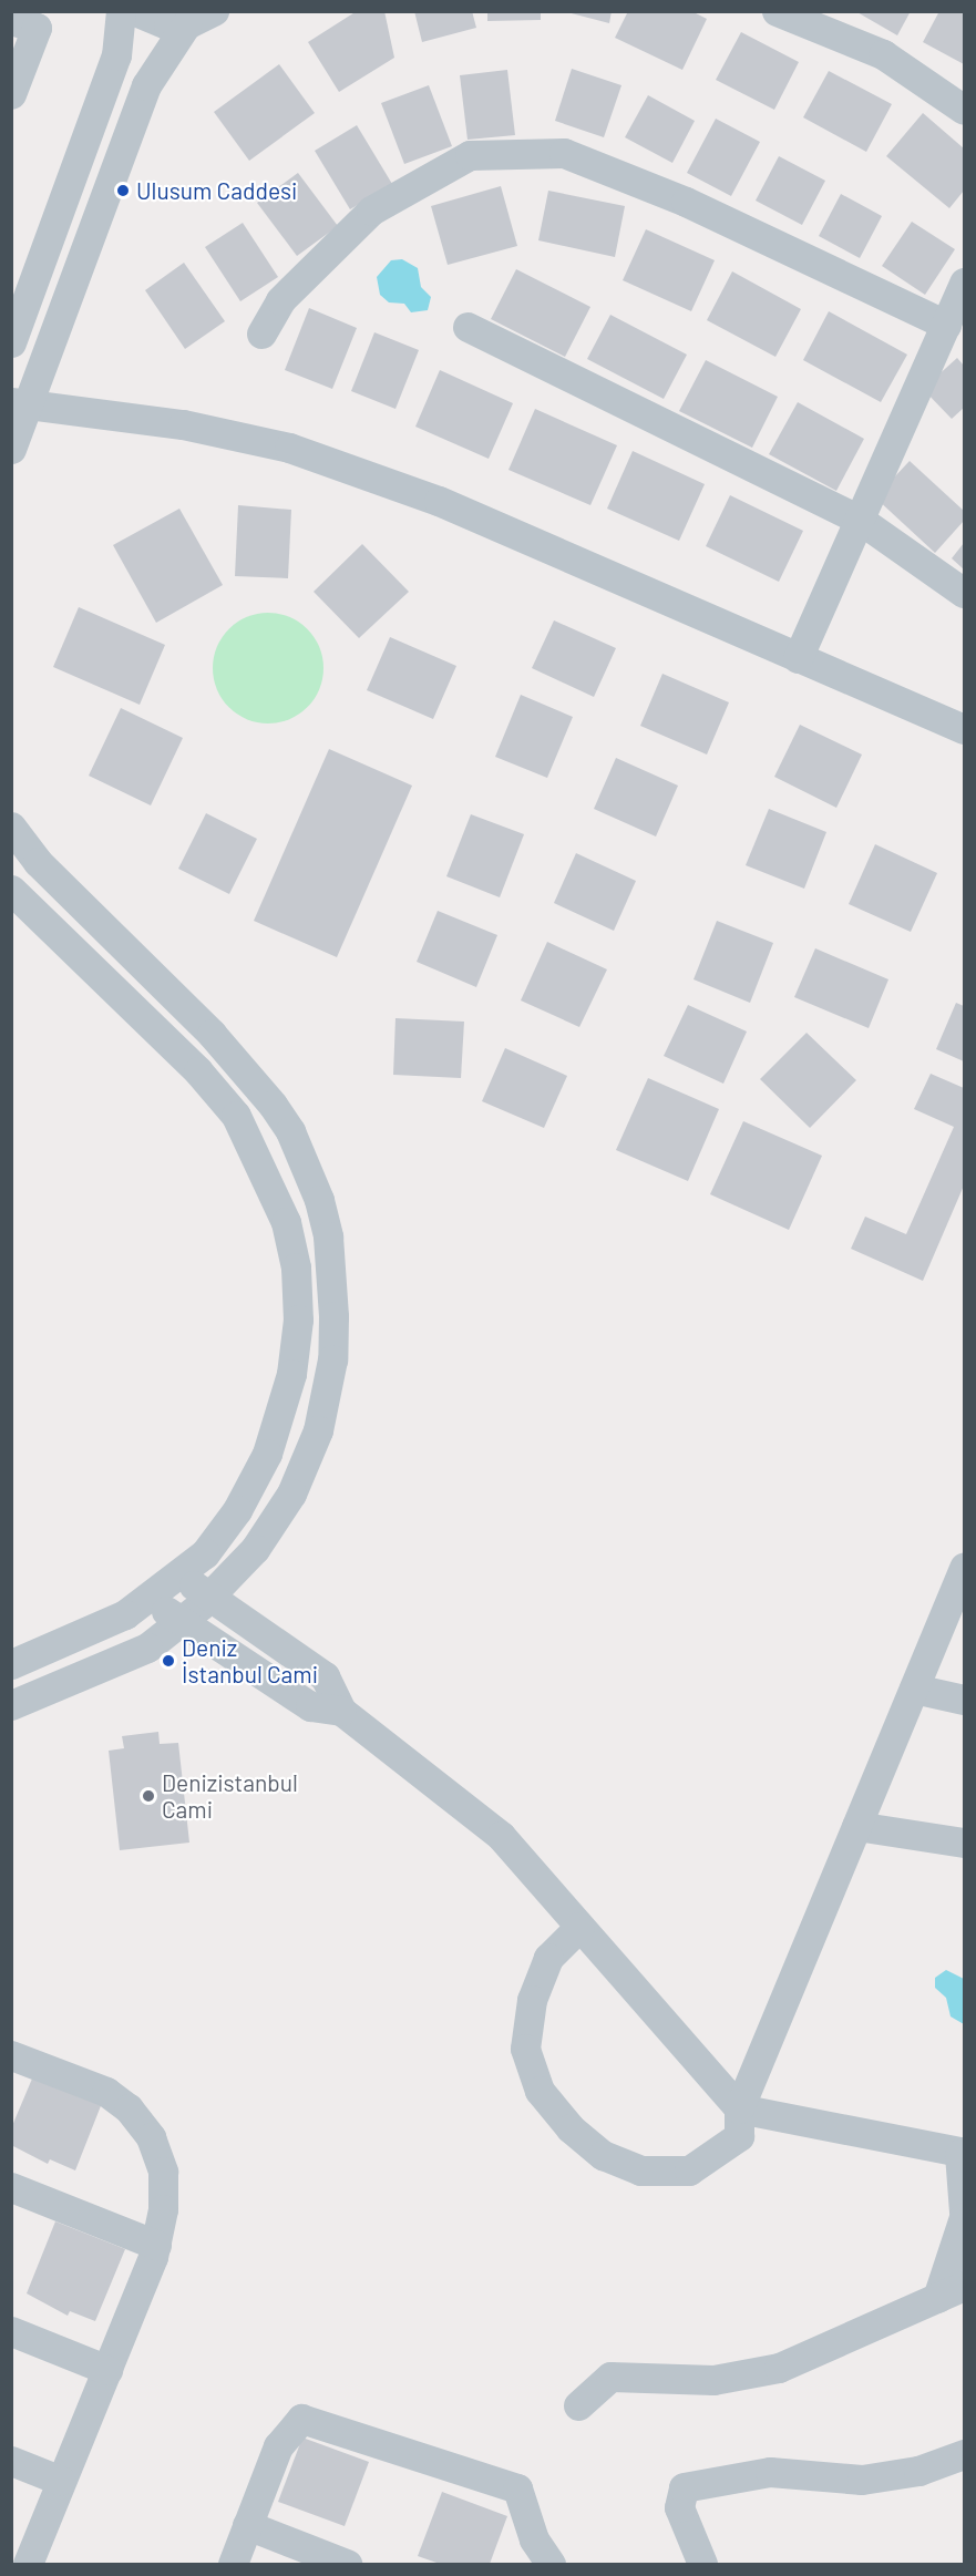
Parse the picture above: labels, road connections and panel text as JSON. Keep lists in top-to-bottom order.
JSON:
{
  "places": ["Ulusum Caddesi", "Deniz İstanbul Cami", "Denizistanbul Cami"]
}
